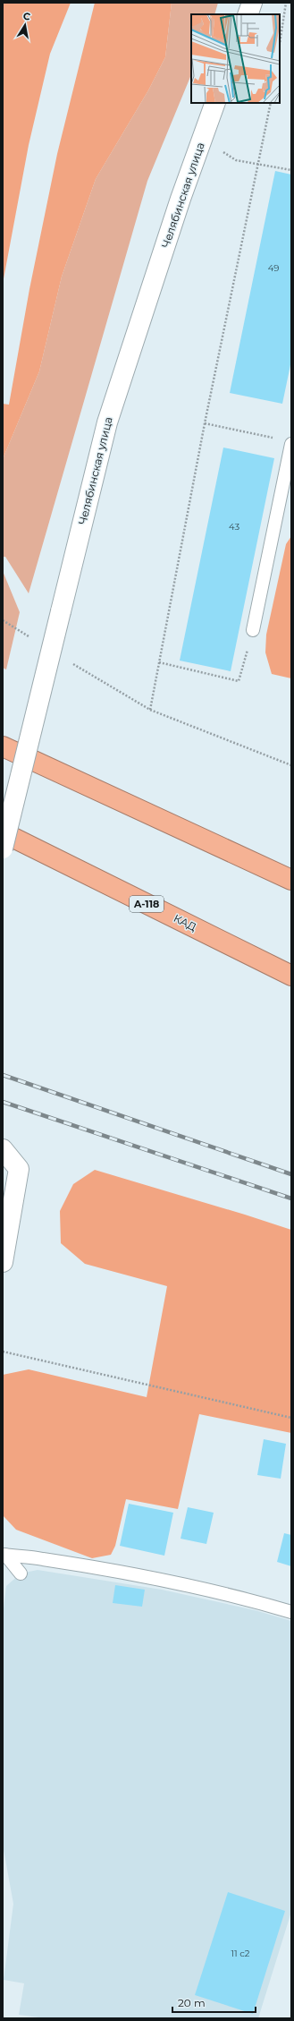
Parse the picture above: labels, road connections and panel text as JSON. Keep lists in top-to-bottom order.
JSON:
{
  "streets": {
    "highway": ["А-118", "КАД"],
    "street": ["Челябинская улица"]
  },
  "house_numbers": ["49", "43", "11 с2"],
  "scale_bar": "20 m",
  "north": "top"
}
